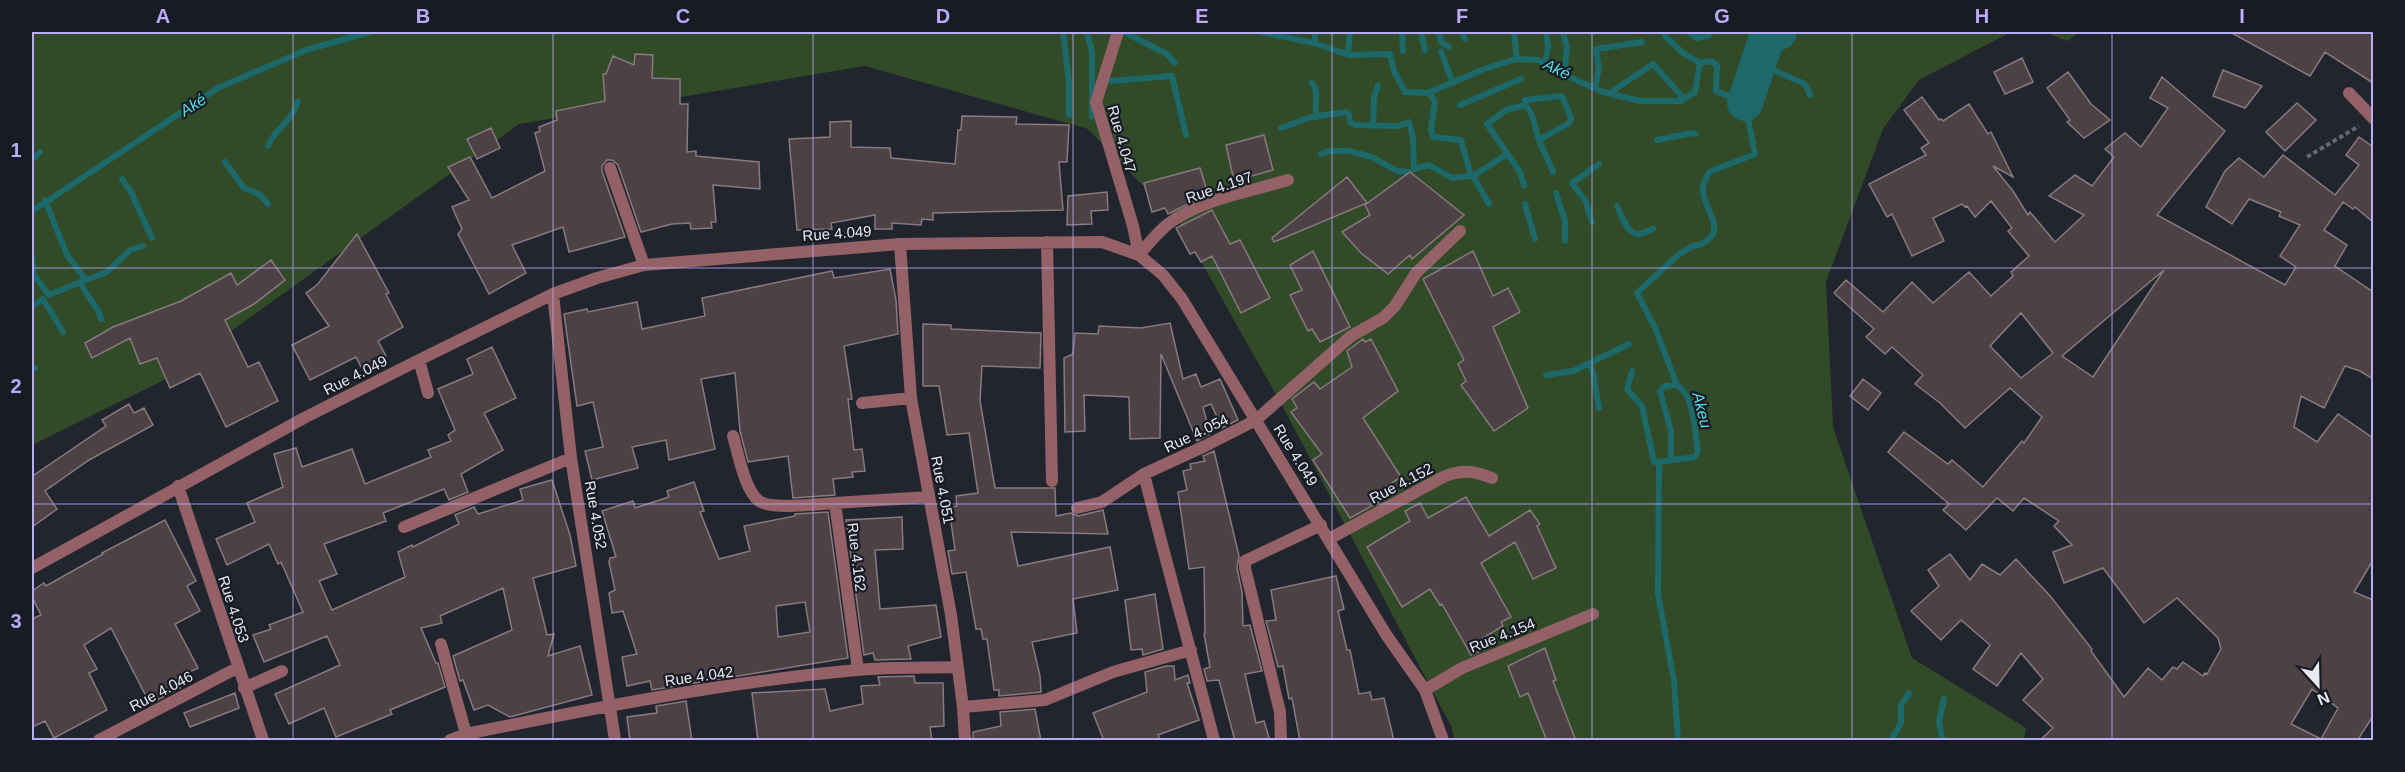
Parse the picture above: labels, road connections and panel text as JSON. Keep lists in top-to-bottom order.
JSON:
{
  "streets": {
    "street": [
      "Rue 4.047",
      "Rue 4.197",
      "Rue 4.049",
      "Rue 4.054",
      "Rue 4.152",
      "Rue 4.051",
      "Rue 4.052",
      "Rue 4.162",
      "Rue 4.053",
      "Rue 4.154",
      "Rue 4.042",
      "Rue 4.046"
    ]
  },
  "crossings": [
    ["Rue 4.047", "Rue 4.197"],
    ["Rue 4.047", "Rue 4.049"],
    ["Rue 4.197", "Rue 4.049"],
    ["Rue 4.049", "Rue 4.054"],
    ["Rue 4.049", "Rue 4.152"],
    ["Rue 4.049", "Rue 4.051"],
    ["Rue 4.049", "Rue 4.052"],
    ["Rue 4.049", "Rue 4.053"],
    ["Rue 4.049", "Rue 4.154"],
    ["Rue 4.051", "Rue 4.162"],
    ["Rue 4.051", "Rue 4.042"],
    ["Rue 4.052", "Rue 4.042"],
    ["Rue 4.162", "Rue 4.042"],
    ["Rue 4.053", "Rue 4.046"]
  ],
  "water": ["Aké", "Akeu"],
  "north": "bottom",
  "grid": {
    "columns": [
      "A",
      "B",
      "C",
      "D",
      "E",
      "F",
      "G",
      "H",
      "I"
    ],
    "rows": ["1", "2", "3"]
  }
}
